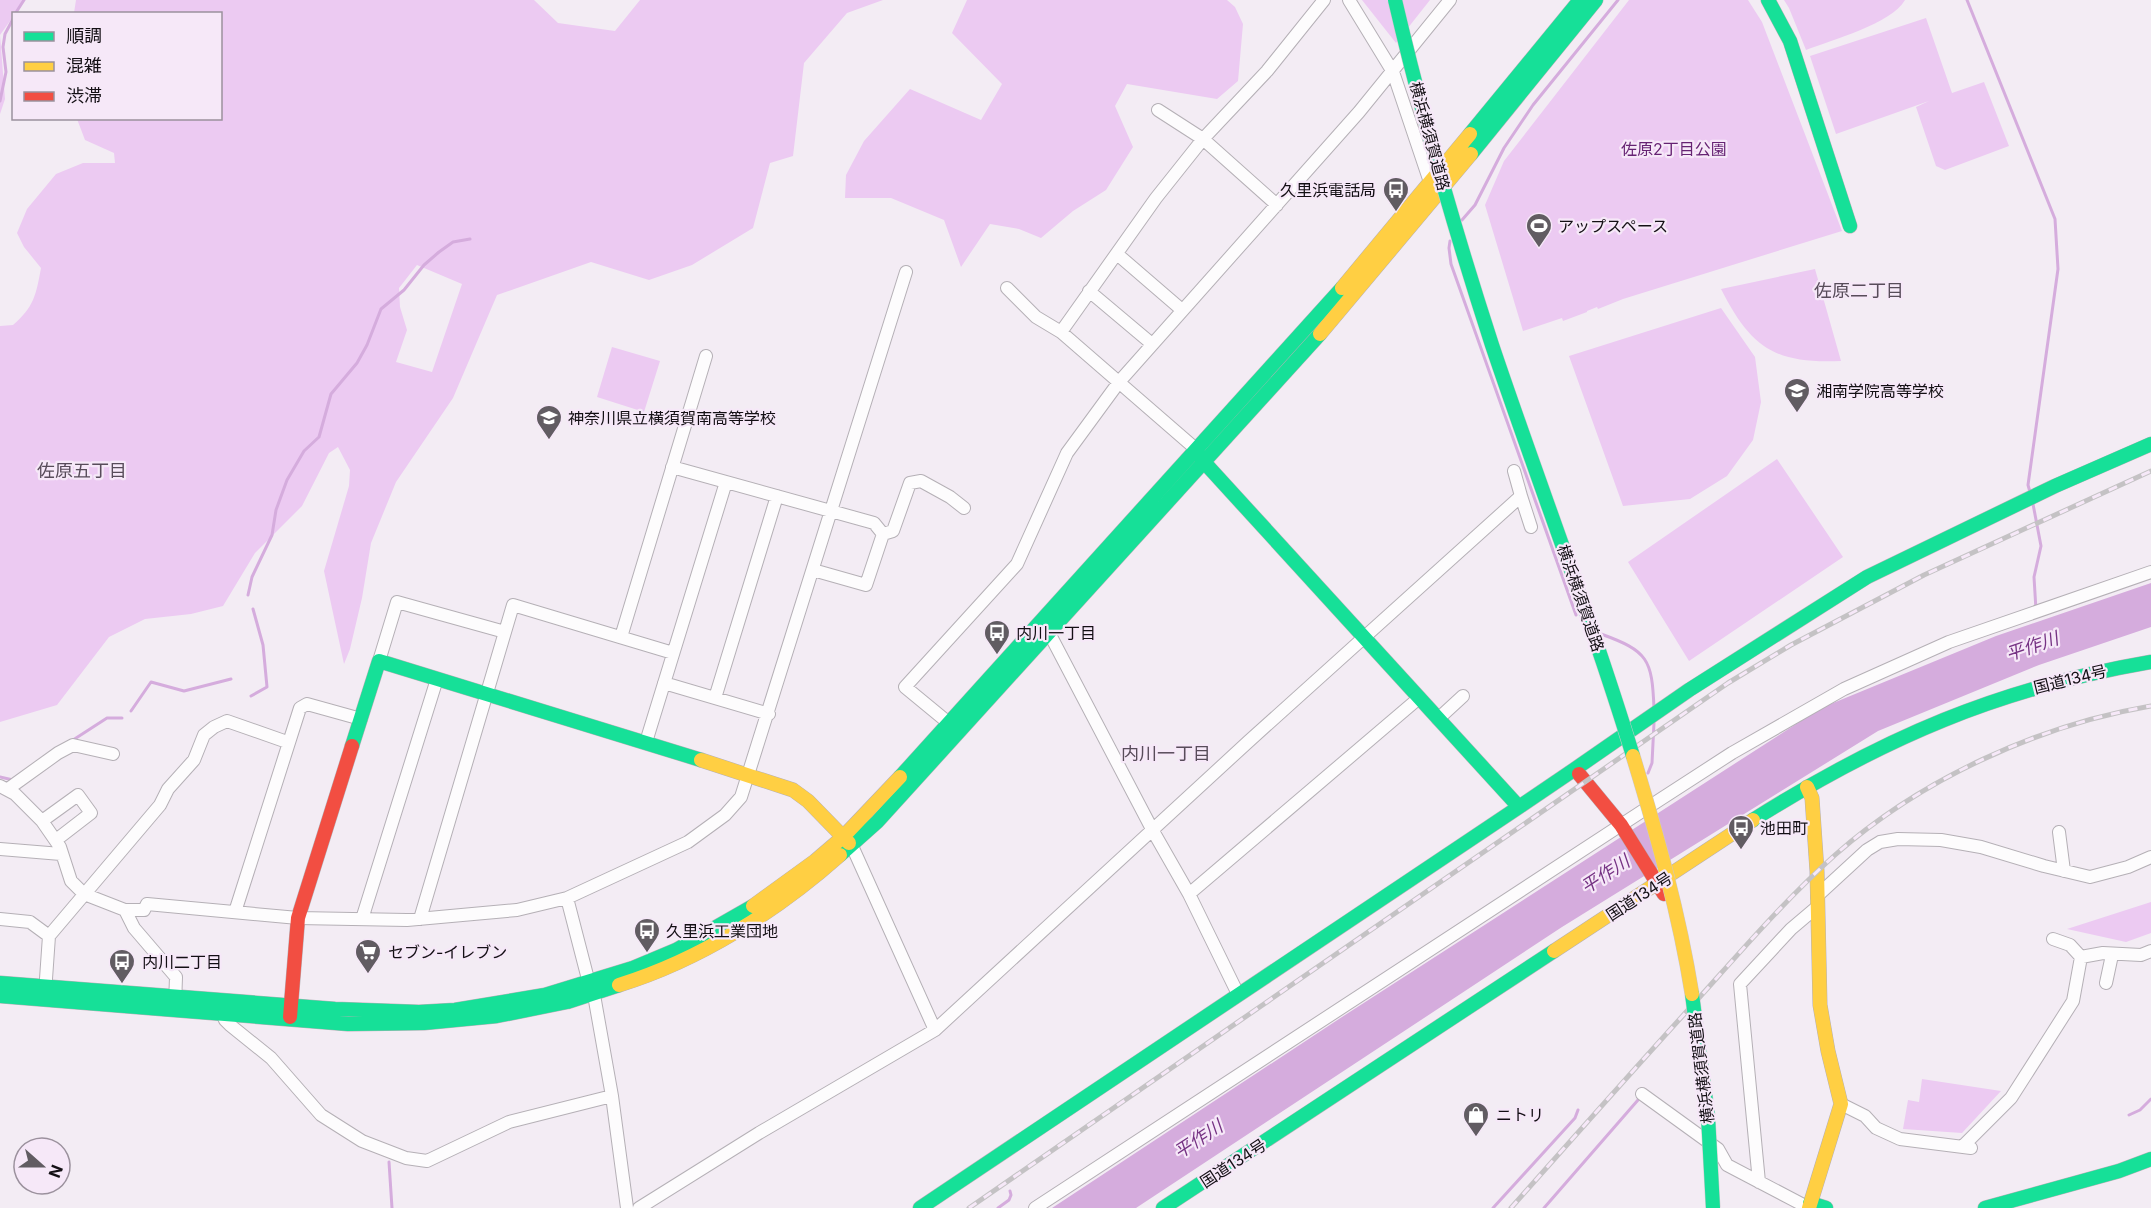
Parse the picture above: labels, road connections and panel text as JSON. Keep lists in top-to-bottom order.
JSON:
{
  "streets": {
    "main road": ["横浜横須賀道路", "国道134号"]
  },
  "districts": ["佐原二丁目", "佐原五丁目", "内川一丁目"],
  "water": ["平作川"],
  "parks": ["佐原2丁目公園"],
  "places": {
    "bus stop": [
      "久里浜電話局",
      "内川一丁目",
      "池田町",
      "久里浜工業団地",
      "内川二丁目"
    ],
    "sports": ["アップスペース"],
    "school or university": ["湘南学院高等学校", "神奈川県立横須賀南高等学校"],
    "supermarket": ["セブン-イレブン"],
    "shop": ["ニトリ"]
  },
  "legend": ["順調", "混雑", "渋滞"],
  "north": "right"
}
